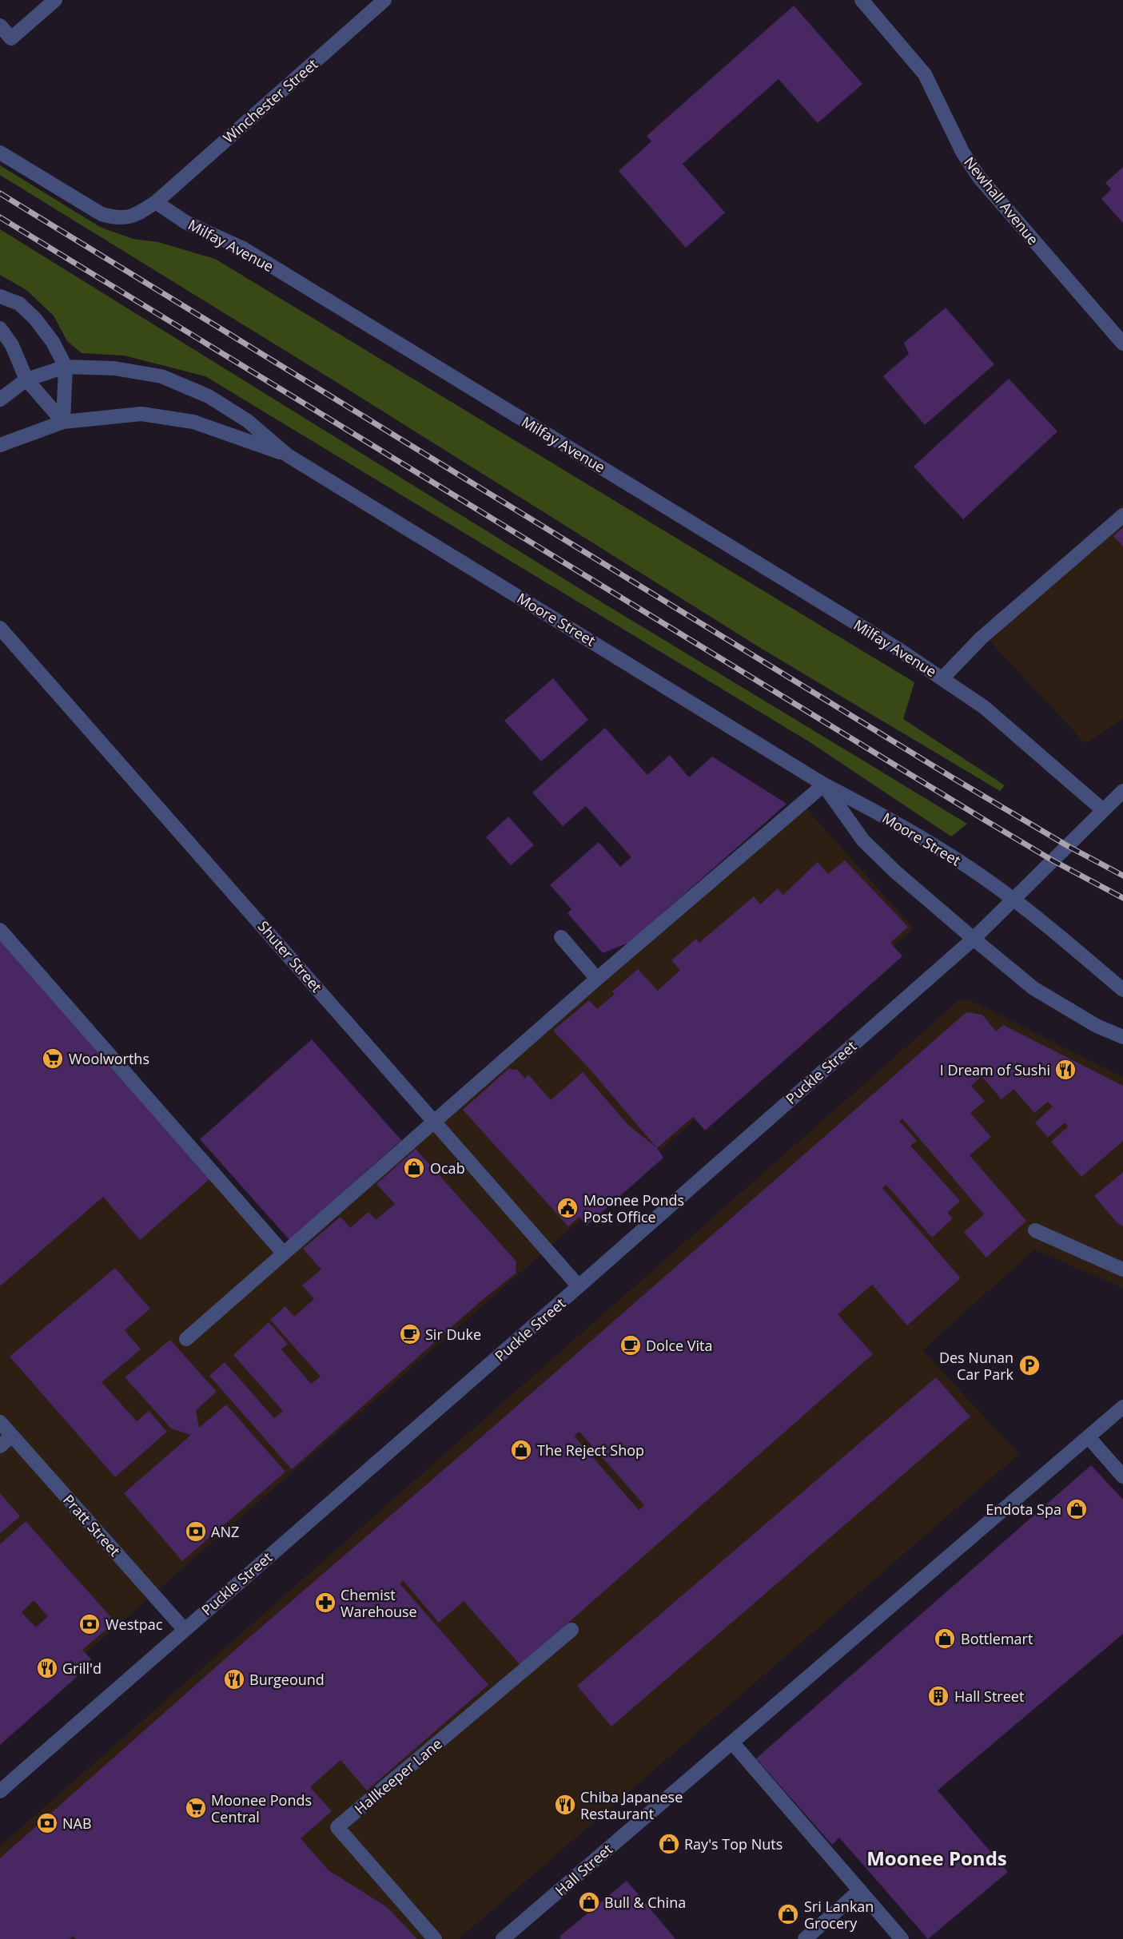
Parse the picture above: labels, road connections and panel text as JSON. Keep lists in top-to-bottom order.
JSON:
{
  "streets": {
    "street": [
      "Winchester Street",
      "Newhall Avenue",
      "Milfay Avenue",
      "Moore Street",
      "Shuter Street",
      "Puckle Street",
      "Pratt Street",
      "Hallkeeper Lane",
      "Hall Street"
    ]
  },
  "crossings": [
    ["Winchester Street", "Milfay Avenue"],
    ["Milfay Avenue", "Puckle Street"],
    ["Moore Street", "Puckle Street"],
    ["Shuter Street", "Puckle Street"],
    ["Puckle Street", "Pratt Street"]
  ],
  "districts": ["Moonee Ponds"],
  "places": {
    "supermarket": ["Woolworths", "Moonee Ponds Central"],
    "restaurant": [
      "I Dream of Sushi",
      "Grill'd",
      "Burgeound",
      "Chiba Japanese Restaurant"
    ],
    "shop": [
      "Ocab",
      "The Reject Shop",
      "Endota Spa",
      "Bottlemart",
      "Ray's Top Nuts",
      "Bull & China",
      "Sri Lankan Grocery"
    ],
    "public building": ["Moonee Ponds Post Office"],
    "cafe": ["Sir Duke", "Dolce Vita"],
    "parking": ["Des Nunan Car Park"],
    "bank": ["ANZ", "Westpac", "NAB"],
    "pharmacy": ["Chemist Warehouse"],
    "building": ["Hall Street"]
  }
}
